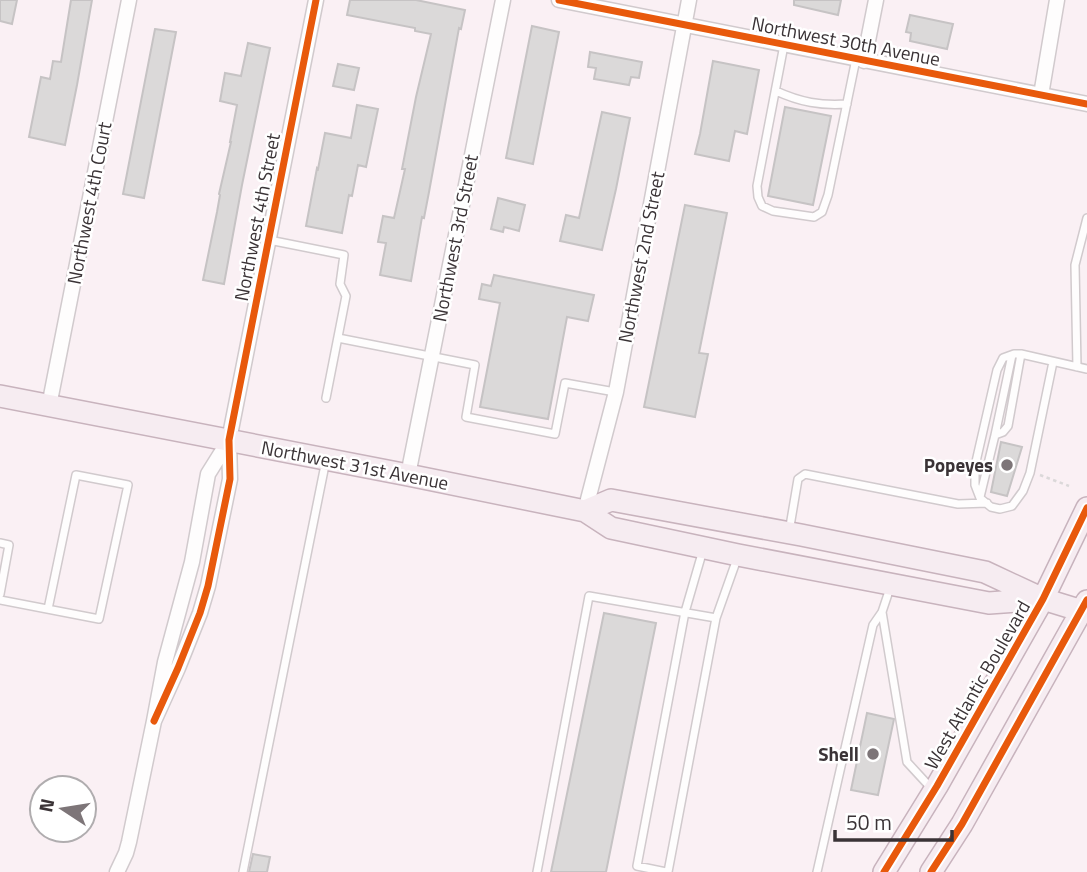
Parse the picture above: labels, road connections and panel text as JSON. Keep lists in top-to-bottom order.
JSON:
{
  "streets": {
    "main road": ["Northwest 31st Avenue", "West Atlantic Boulevard"],
    "street": [
      "Northwest 30th Avenue",
      "Northwest 4th Court",
      "Northwest 4th Street",
      "Northwest 3rd Street",
      "Northwest 2nd Street"
    ]
  },
  "crossings": [
    ["Northwest 30th Avenue", "Northwest 2nd Street"],
    ["Northwest 4th Court", "Northwest 31st Avenue"],
    ["Northwest 4th Street", "Northwest 31st Avenue"],
    ["Northwest 3rd Street", "Northwest 31st Avenue"],
    ["Northwest 2nd Street", "Northwest 31st Avenue"],
    ["Northwest 31st Avenue", "West Atlantic Boulevard"]
  ],
  "places": ["Popeyes", "Shell"],
  "scale_bar": "50 m",
  "north": "left"
}
